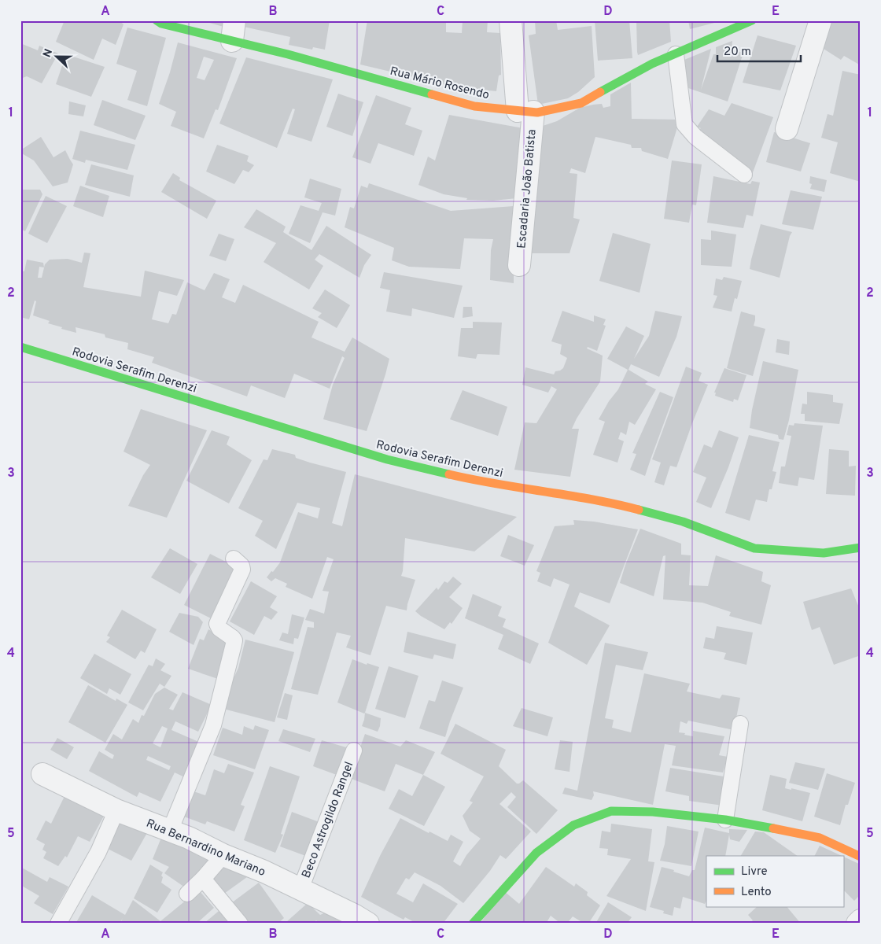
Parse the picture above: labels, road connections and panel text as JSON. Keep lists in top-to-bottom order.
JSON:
{
  "streets": {
    "street": [
      "Rua Mário Rosendo",
      "Escadaria João Batista",
      "Rodovia Serafim Derenzi",
      "Rua Bernardino Mariano"
    ],
    "lane": ["Beco Astrogildo Rangel"]
  },
  "crossings": [
    ["Rua Mário Rosendo", "Escadaria João Batista"],
    ["Beco Astrogildo Rangel", "Rua Bernardino Mariano"]
  ],
  "legend": ["Livre", "Lento"],
  "scale_bar": "20 m",
  "north": "left",
  "grid": {
    "columns": [
      "A",
      "B",
      "C",
      "D",
      "E"
    ],
    "rows": [
      "1",
      "2",
      "3",
      "4",
      "5"
    ]
  }
}
